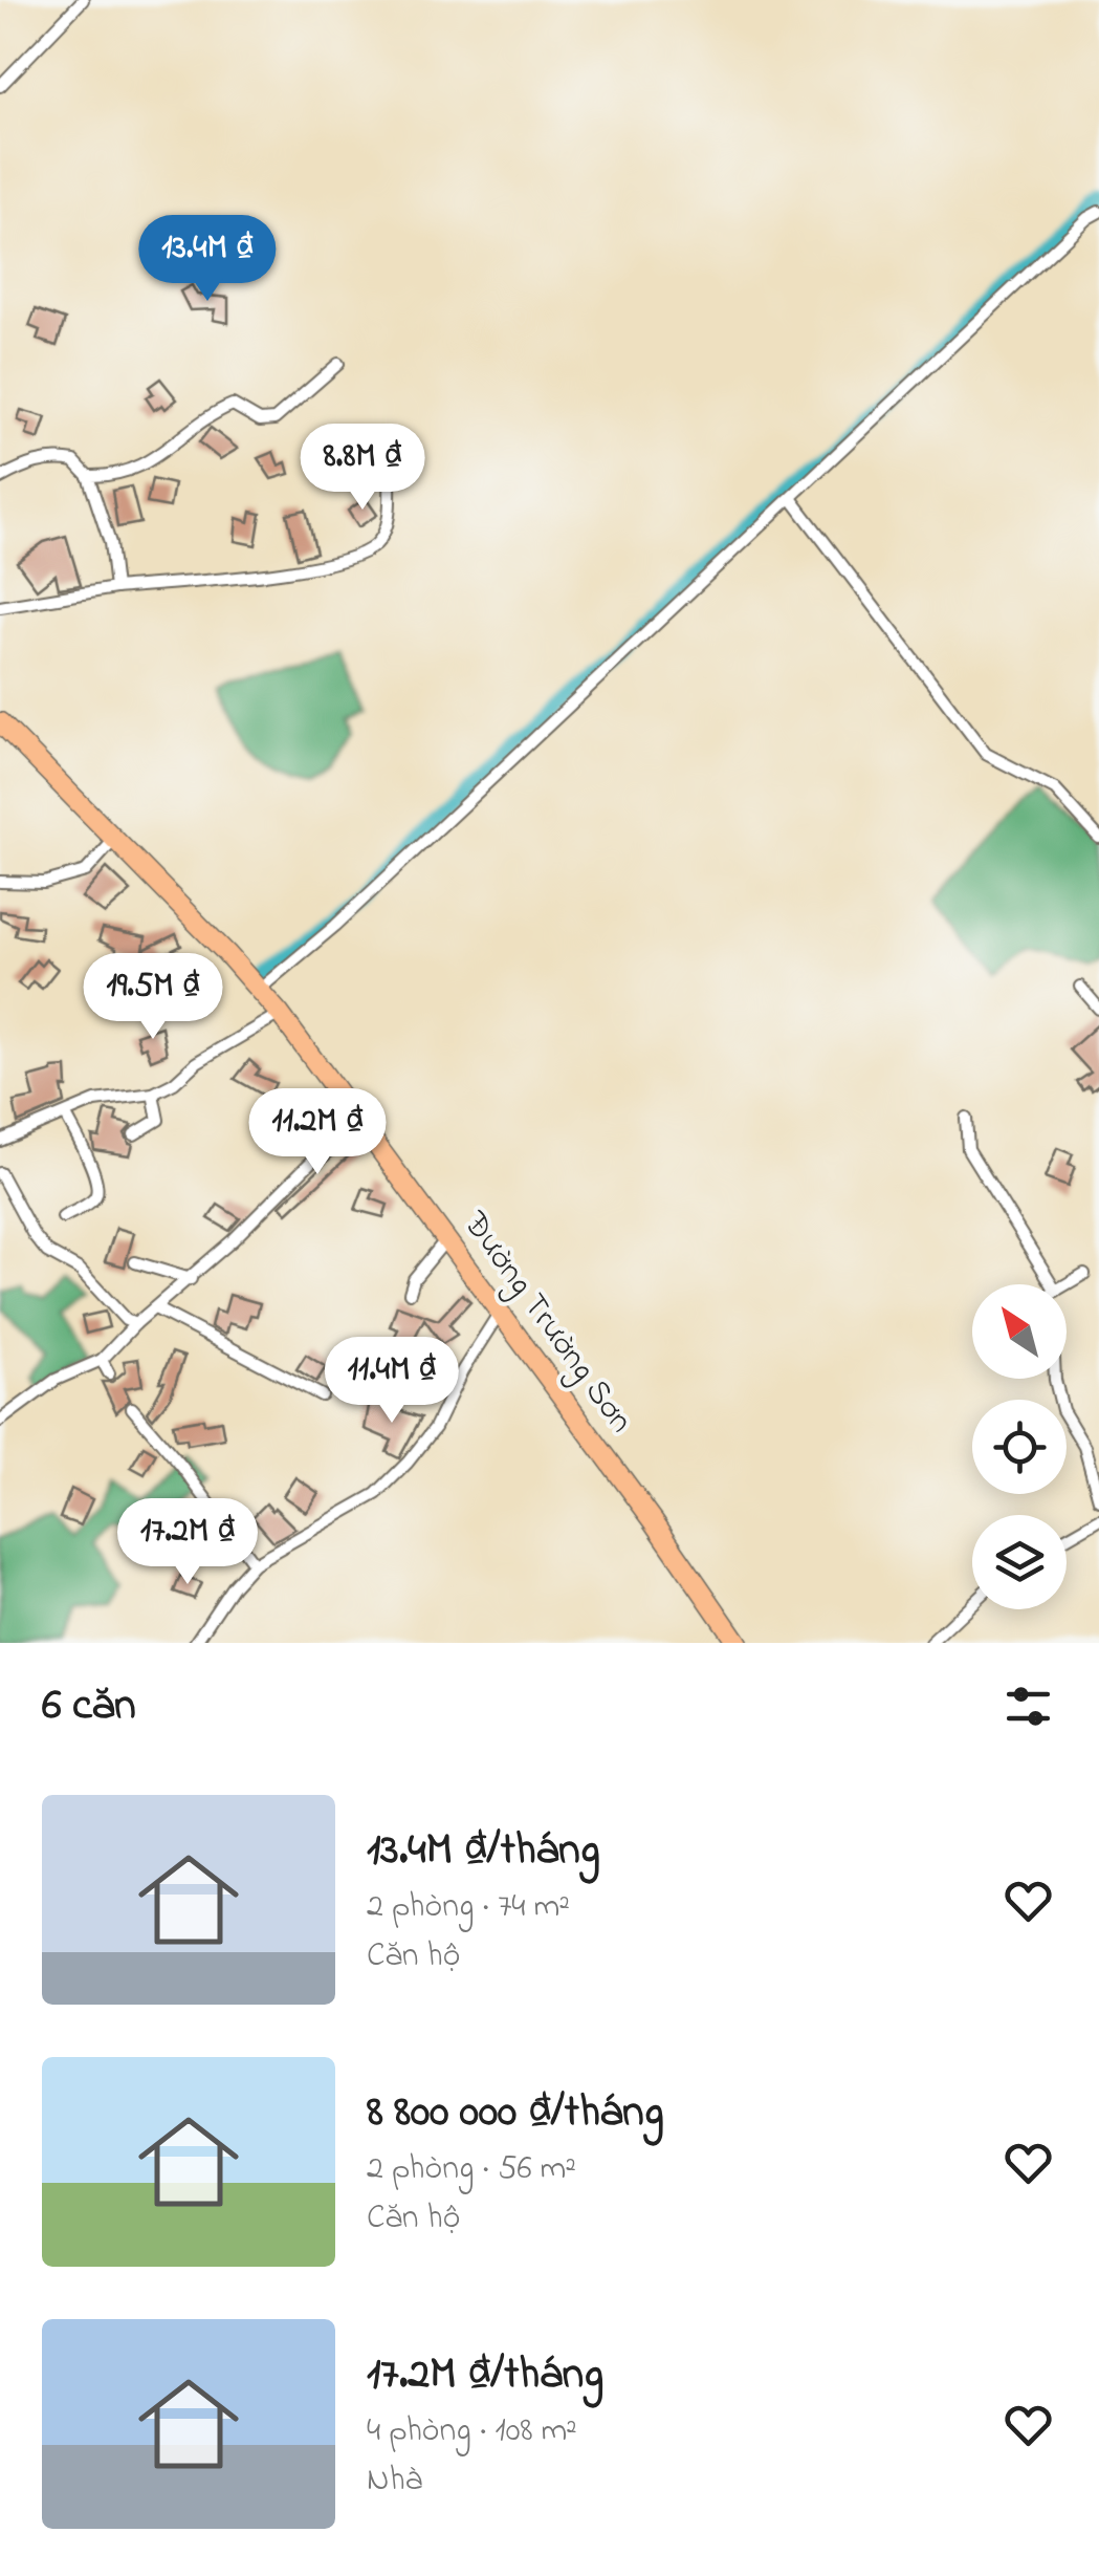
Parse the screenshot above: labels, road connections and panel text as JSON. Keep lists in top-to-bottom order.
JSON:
{
  "streets": {
    "highway": ["Đường Trường Sơn"]
  },
  "north": "top left",
  "page": {
    "price": [
      "13.4M ₫",
      "8.8M ₫",
      "19.5M ₫",
      "11.2M ₫",
      "11.4M ₫",
      "17.2M ₫"
    ],
    "heading": "6 căn",
    "list": [
      {
        "name": "13.4M ₫/tháng",
        "note": "2 phòng · 74 m² · Căn hộ"
      },
      {
        "name": "8 800 000 ₫/tháng",
        "note": "2 phòng · 56 m² · Căn hộ"
      },
      {
        "name": "17.2M ₫/tháng",
        "note": "4 phòng · 108 m² · Nhà"
      }
    ]
  }
}
